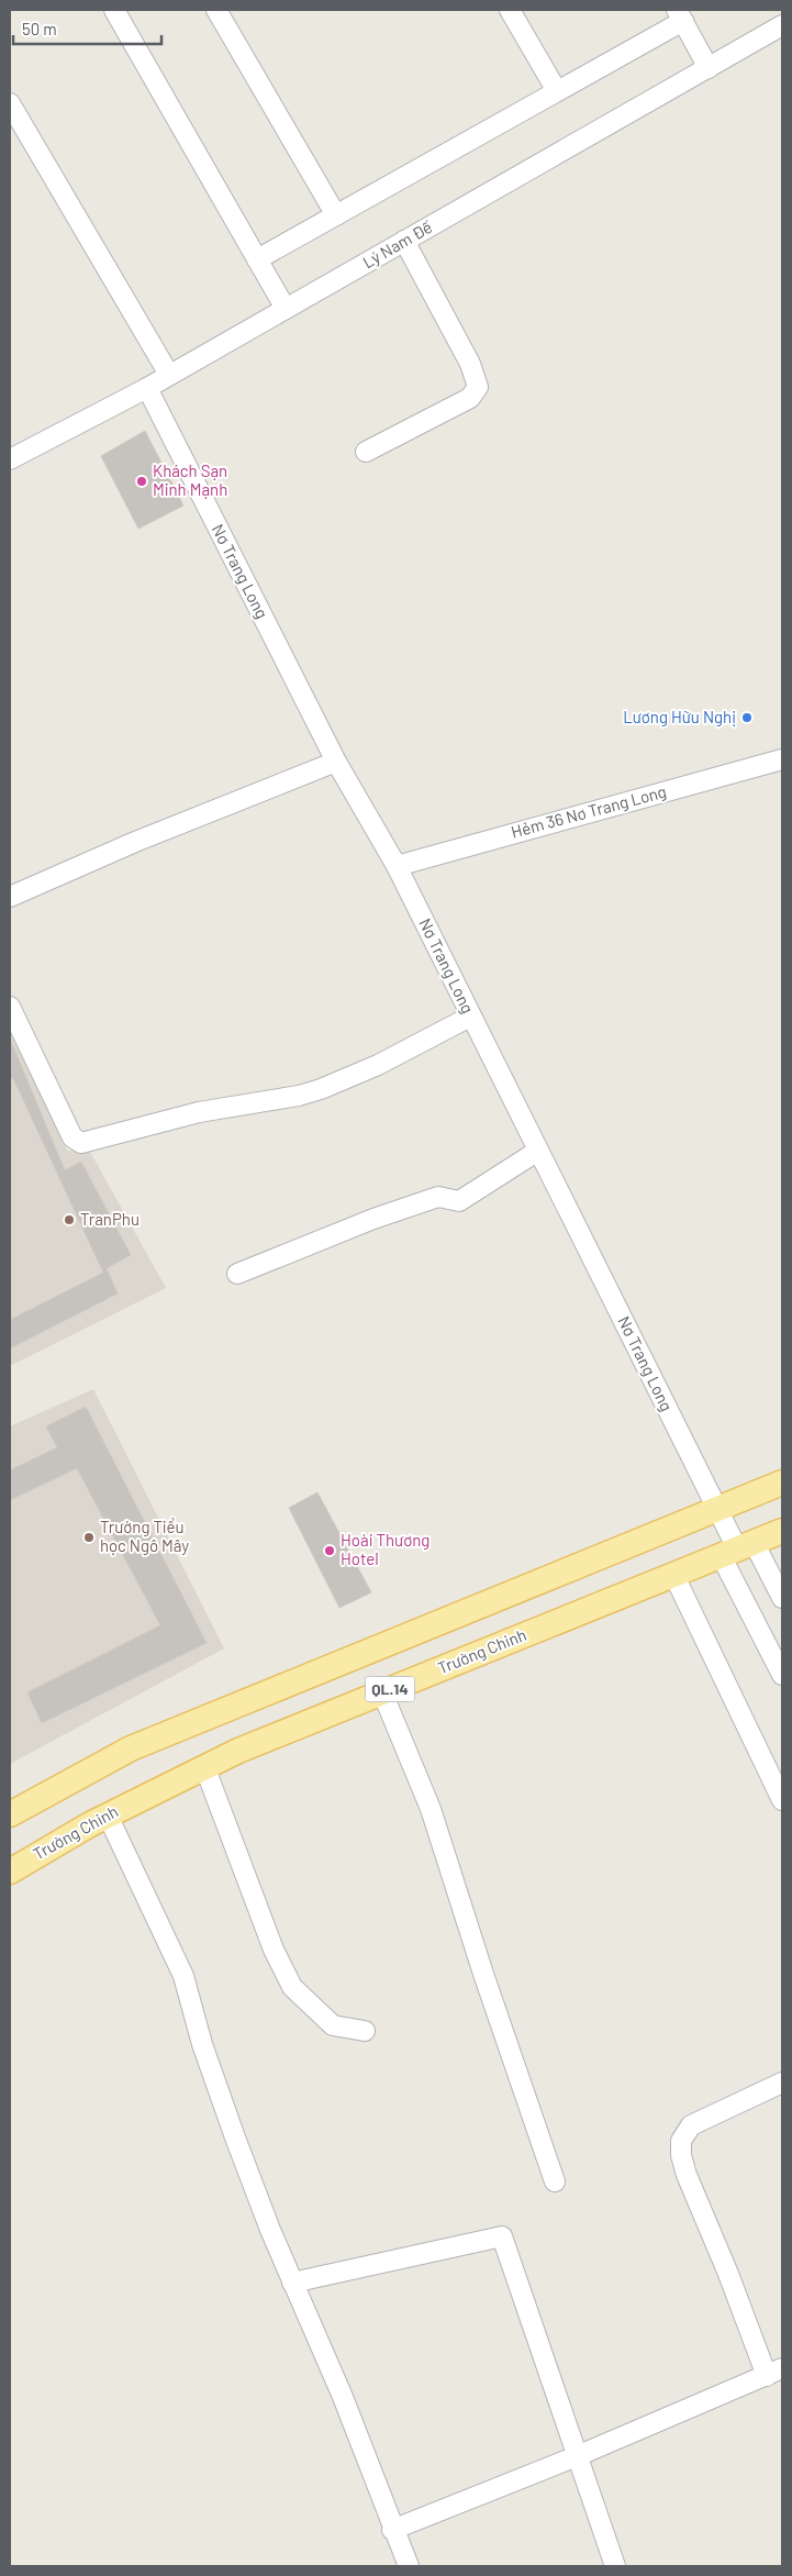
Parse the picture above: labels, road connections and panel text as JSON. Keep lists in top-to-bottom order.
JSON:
{
  "streets": {
    "main road": ["Trường Chinh", "QL.14"],
    "street": ["Lý Nam Đế", "Nơ Trang Long", "Hẻm 36 Nơ Trang Long"]
  },
  "crossings": [
    ["Lý Nam Đế", "Nơ Trang Long"],
    ["Nơ Trang Long", "Hẻm 36 Nơ Trang Long"],
    ["Nơ Trang Long", "Trường Chinh"],
    ["Nơ Trang Long", "QL.14"]
  ],
  "places": [
    "Khách Sạn Minh Mạnh",
    "Lương Hữu Nghị",
    "TranPhu",
    "Trường Tiểu học Ngô Mây",
    "Hoài Thương Hotel"
  ],
  "scale_bar": "50 m"
}
